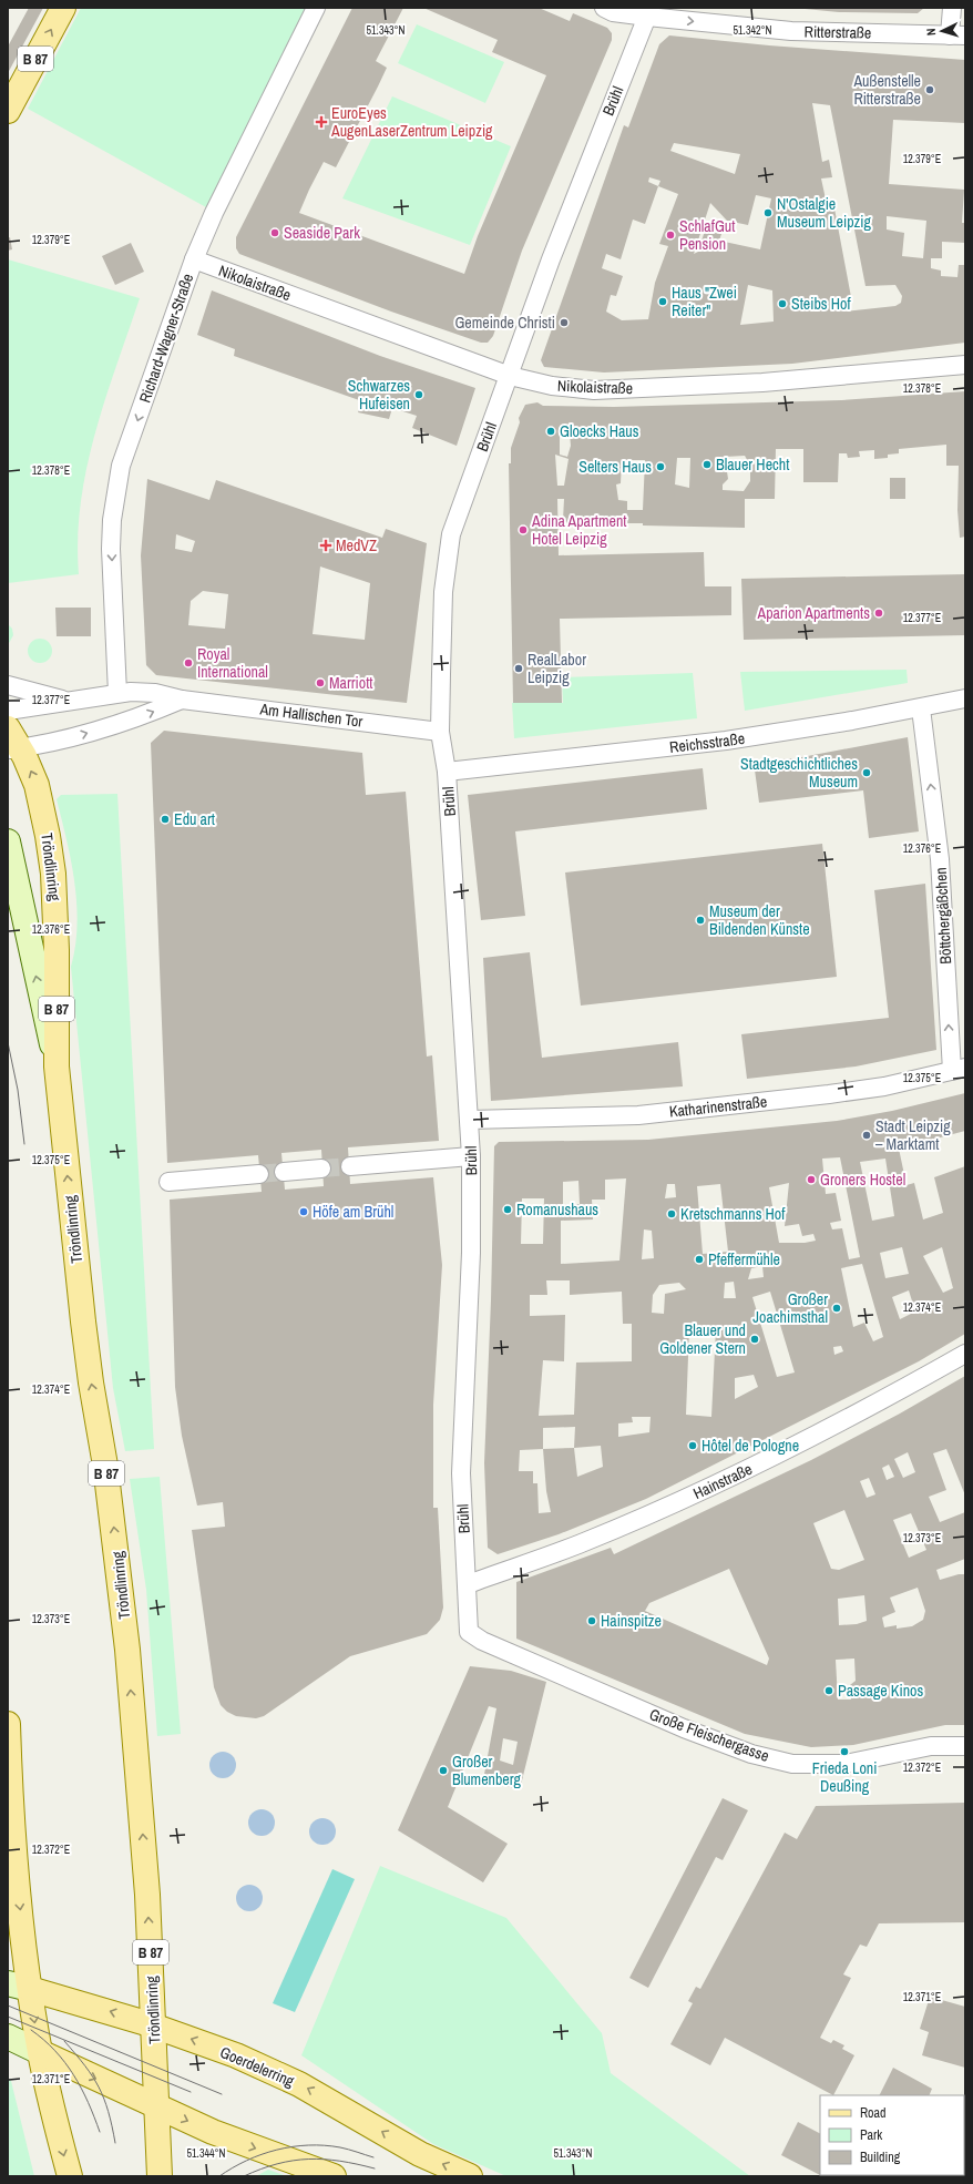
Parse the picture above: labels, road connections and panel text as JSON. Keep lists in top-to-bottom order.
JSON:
{
  "streets": {
    "main road": ["B 87", "Tröndlinring", "Goerdelerring"],
    "street": [
      "Ritterstraße",
      "Brühl",
      "Nikolaistraße",
      "Richard-Wagner-Straße",
      "Am Hallischen Tor",
      "Reichsstraße",
      "Böttchergäßchen",
      "Katharinenstraße",
      "Hainstraße",
      "Große Fleischergasse"
    ]
  },
  "crossings": [
    ["Ritterstraße", "Brühl"],
    ["B 87", "Tröndlinring"],
    ["Brühl", "Nikolaistraße"],
    ["Brühl", "Am Hallischen Tor"],
    ["Brühl", "Reichsstraße"],
    ["Brühl", "Katharinenstraße"],
    ["Brühl", "Hainstraße"],
    ["Brühl", "Große Fleischergasse"],
    ["Nikolaistraße", "Richard-Wagner-Straße"],
    ["Richard-Wagner-Straße", "Am Hallischen Tor"],
    ["Am Hallischen Tor", "Tröndlinring"],
    ["Reichsstraße", "Böttchergäßchen"],
    ["Tröndlinring", "Goerdelerring"],
    ["Böttchergäßchen", "Katharinenstraße"]
  ],
  "one_way": [
    "Ritterstraße",
    "Richard-Wagner-Straße",
    "Tröndlinring",
    "Böttchergäßchen"
  ],
  "places": {
    "other": [
      "Außenstelle Ritterstraße",
      "N'Ostalgie Museum Leipzig",
      "Seaside Park",
      "SchlafGut Pension",
      "Haus \"Zwei Reiter\"",
      "Steibs Hof",
      "Gemeinde Christi",
      "Schwarzes Hufeisen",
      "Gloecks Haus",
      "Blauer Hecht",
      "Selters Haus",
      "Adina Apartment Hotel Leipzig",
      "Aparion Apartments",
      "Royal International",
      "RealLabor Leipzig",
      "Marriott",
      "Stadtgeschichtliches Museum",
      "Edu art",
      "Museum der Bildenden Künste",
      "Stadt Leipzig – Marktamt",
      "Groners Hostel",
      "Romanushaus",
      "Höfe am Brühl",
      "Kretschmanns Hof",
      "Pfeffermühle",
      "Großer Joachimsthal",
      "Blauer und Goldener Stern",
      "Hôtel de Pologne",
      "Hainspitze",
      "Passage Kinos",
      "Frieda Loni Deußing",
      "Großer Blumenberg"
    ],
    "health": ["EuroEyes AugenLaserZentrum Leipzig", "MedVZ"]
  },
  "legend": ["Road", "Park", "Building"],
  "north": "left",
  "coordinates": [
    "51.343°N",
    "51.342°N",
    "12.379°E",
    "12.378°E",
    "12.377°E",
    "12.376°E",
    "12.375°E",
    "12.374°E",
    "12.373°E",
    "12.372°E",
    "12.371°E",
    "51.344°N"
  ]
}
